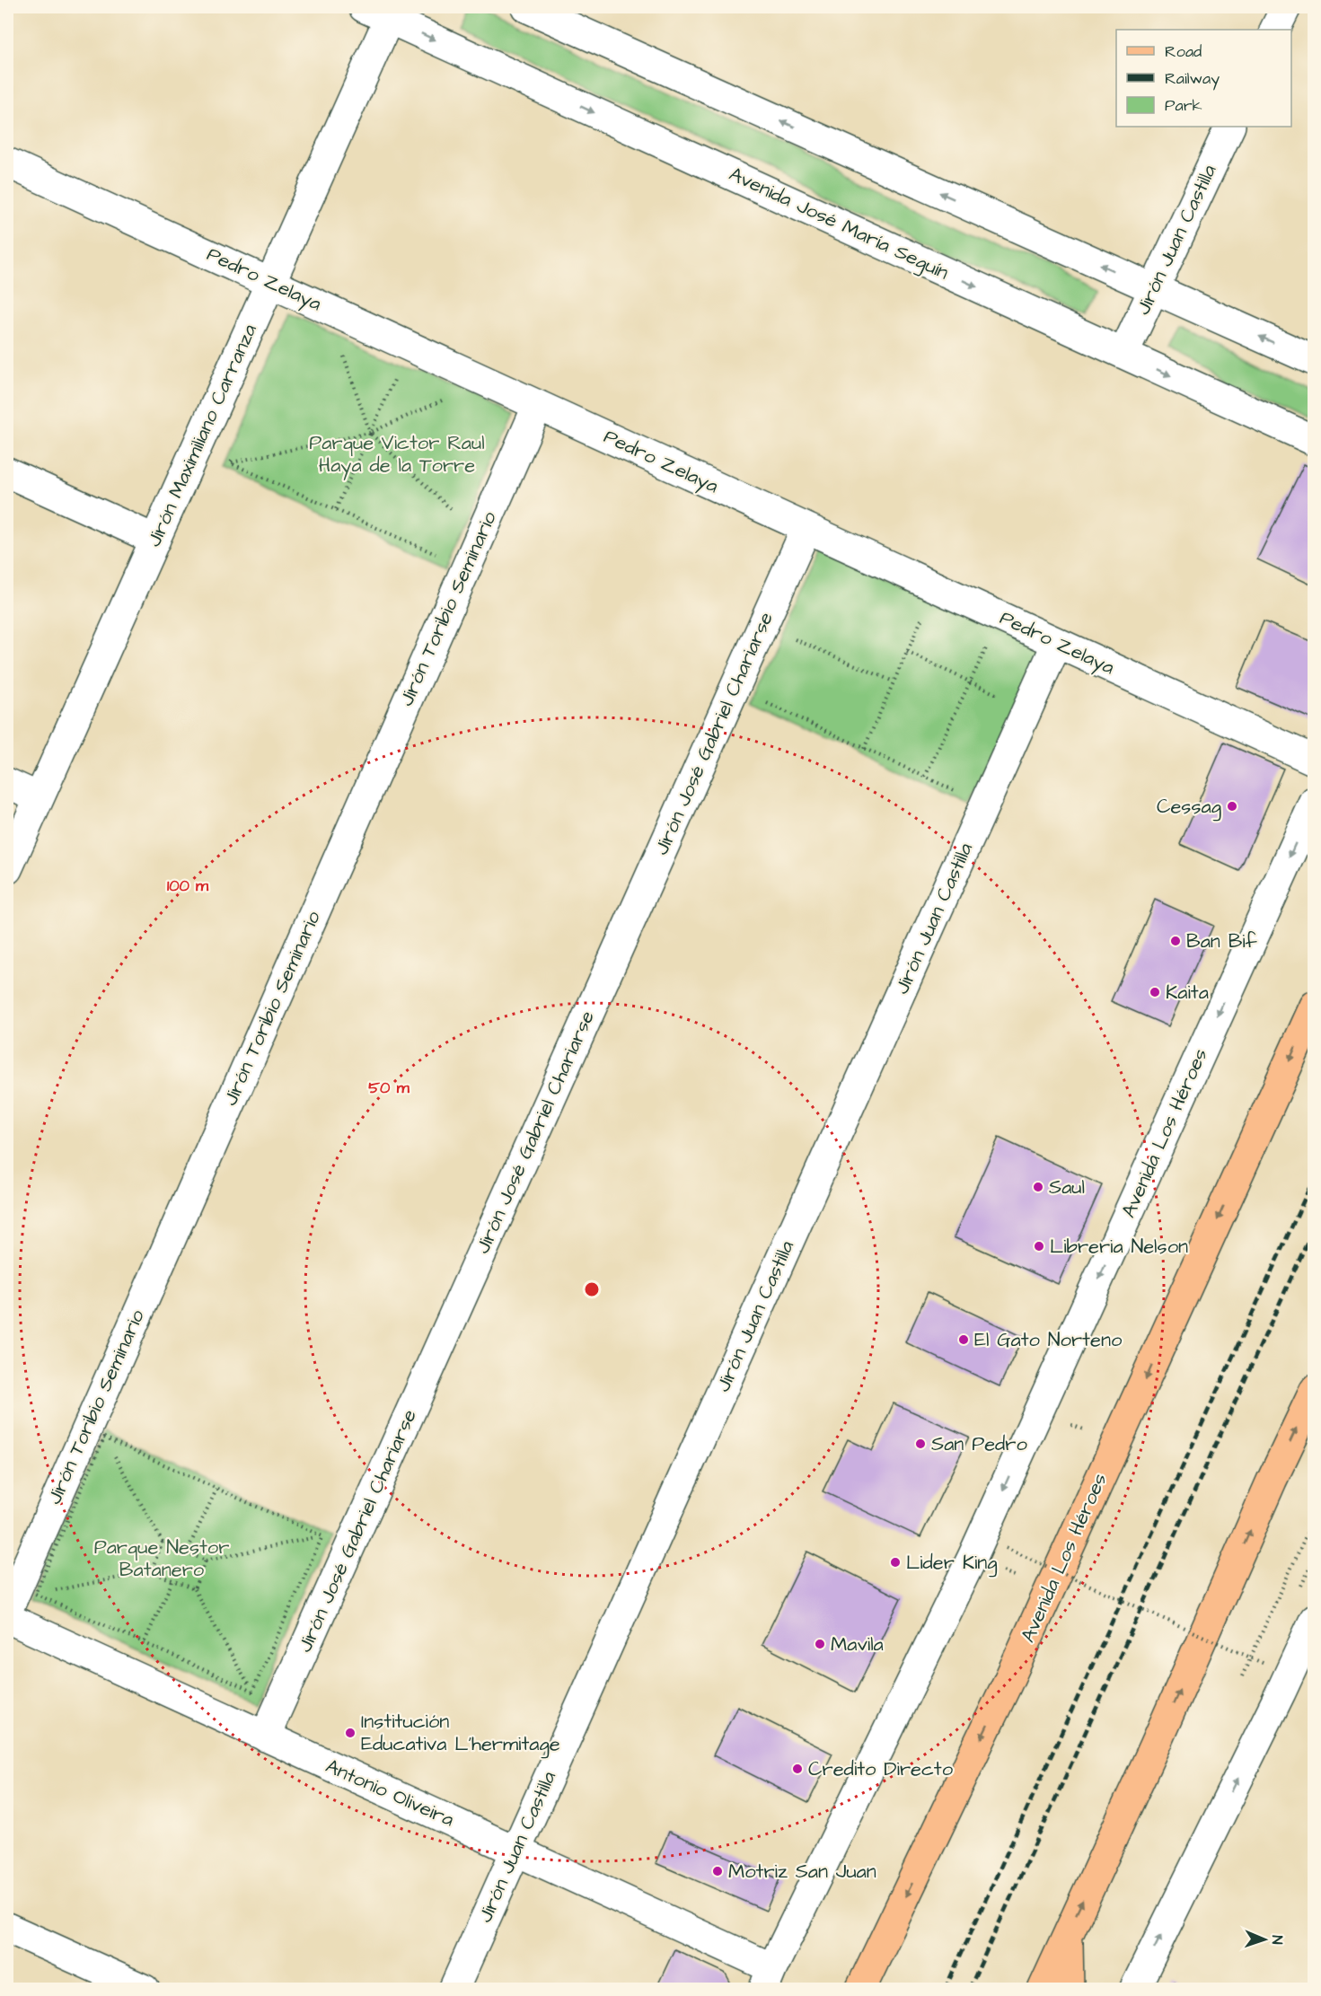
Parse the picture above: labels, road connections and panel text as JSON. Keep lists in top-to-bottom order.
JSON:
{
  "streets": {
    "main road": ["Avenida Los Héroes"],
    "street": [
      "Avenida José María Seguín",
      "Jirón Juan Castilla",
      "Pedro Zelaya",
      "Jirón Maximiliano Carranza",
      "Jirón Toribio Seminario",
      "Jirón José Gabriel Chariarse",
      "Antonio Oliveira"
    ]
  },
  "crossings": [
    ["Avenida José María Seguín", "Jirón Juan Castilla"],
    ["Avenida José María Seguín", "Jirón Maximiliano Carranza"],
    ["Jirón Juan Castilla", "Pedro Zelaya"],
    ["Jirón Juan Castilla", "Antonio Oliveira"],
    ["Pedro Zelaya", "Jirón Maximiliano Carranza"],
    ["Pedro Zelaya", "Jirón Toribio Seminario"],
    ["Pedro Zelaya", "Jirón José Gabriel Chariarse"],
    ["Jirón José Gabriel Chariarse", "Antonio Oliveira"],
    ["Avenida Los Héroes", "Antonio Oliveira"]
  ],
  "one_way": ["Avenida Los Héroes"],
  "parks": ["Parque Victor Raul Haya de la Torre", "Parque Nestor Batanero"],
  "places": [
    "Cessag",
    "Ban Bif",
    "Kaita",
    "Saul",
    "Libreria Nelson",
    "El Gato Norteno",
    "San Pedro",
    "Lider King",
    "Mavila",
    "Institución Educativa L'hermitage",
    "Credito Directo",
    "Motriz San Juan"
  ],
  "legend": ["Road", "Railway", "Park"],
  "north": "right",
  "rings": ["100 m", "50 m"]
}
